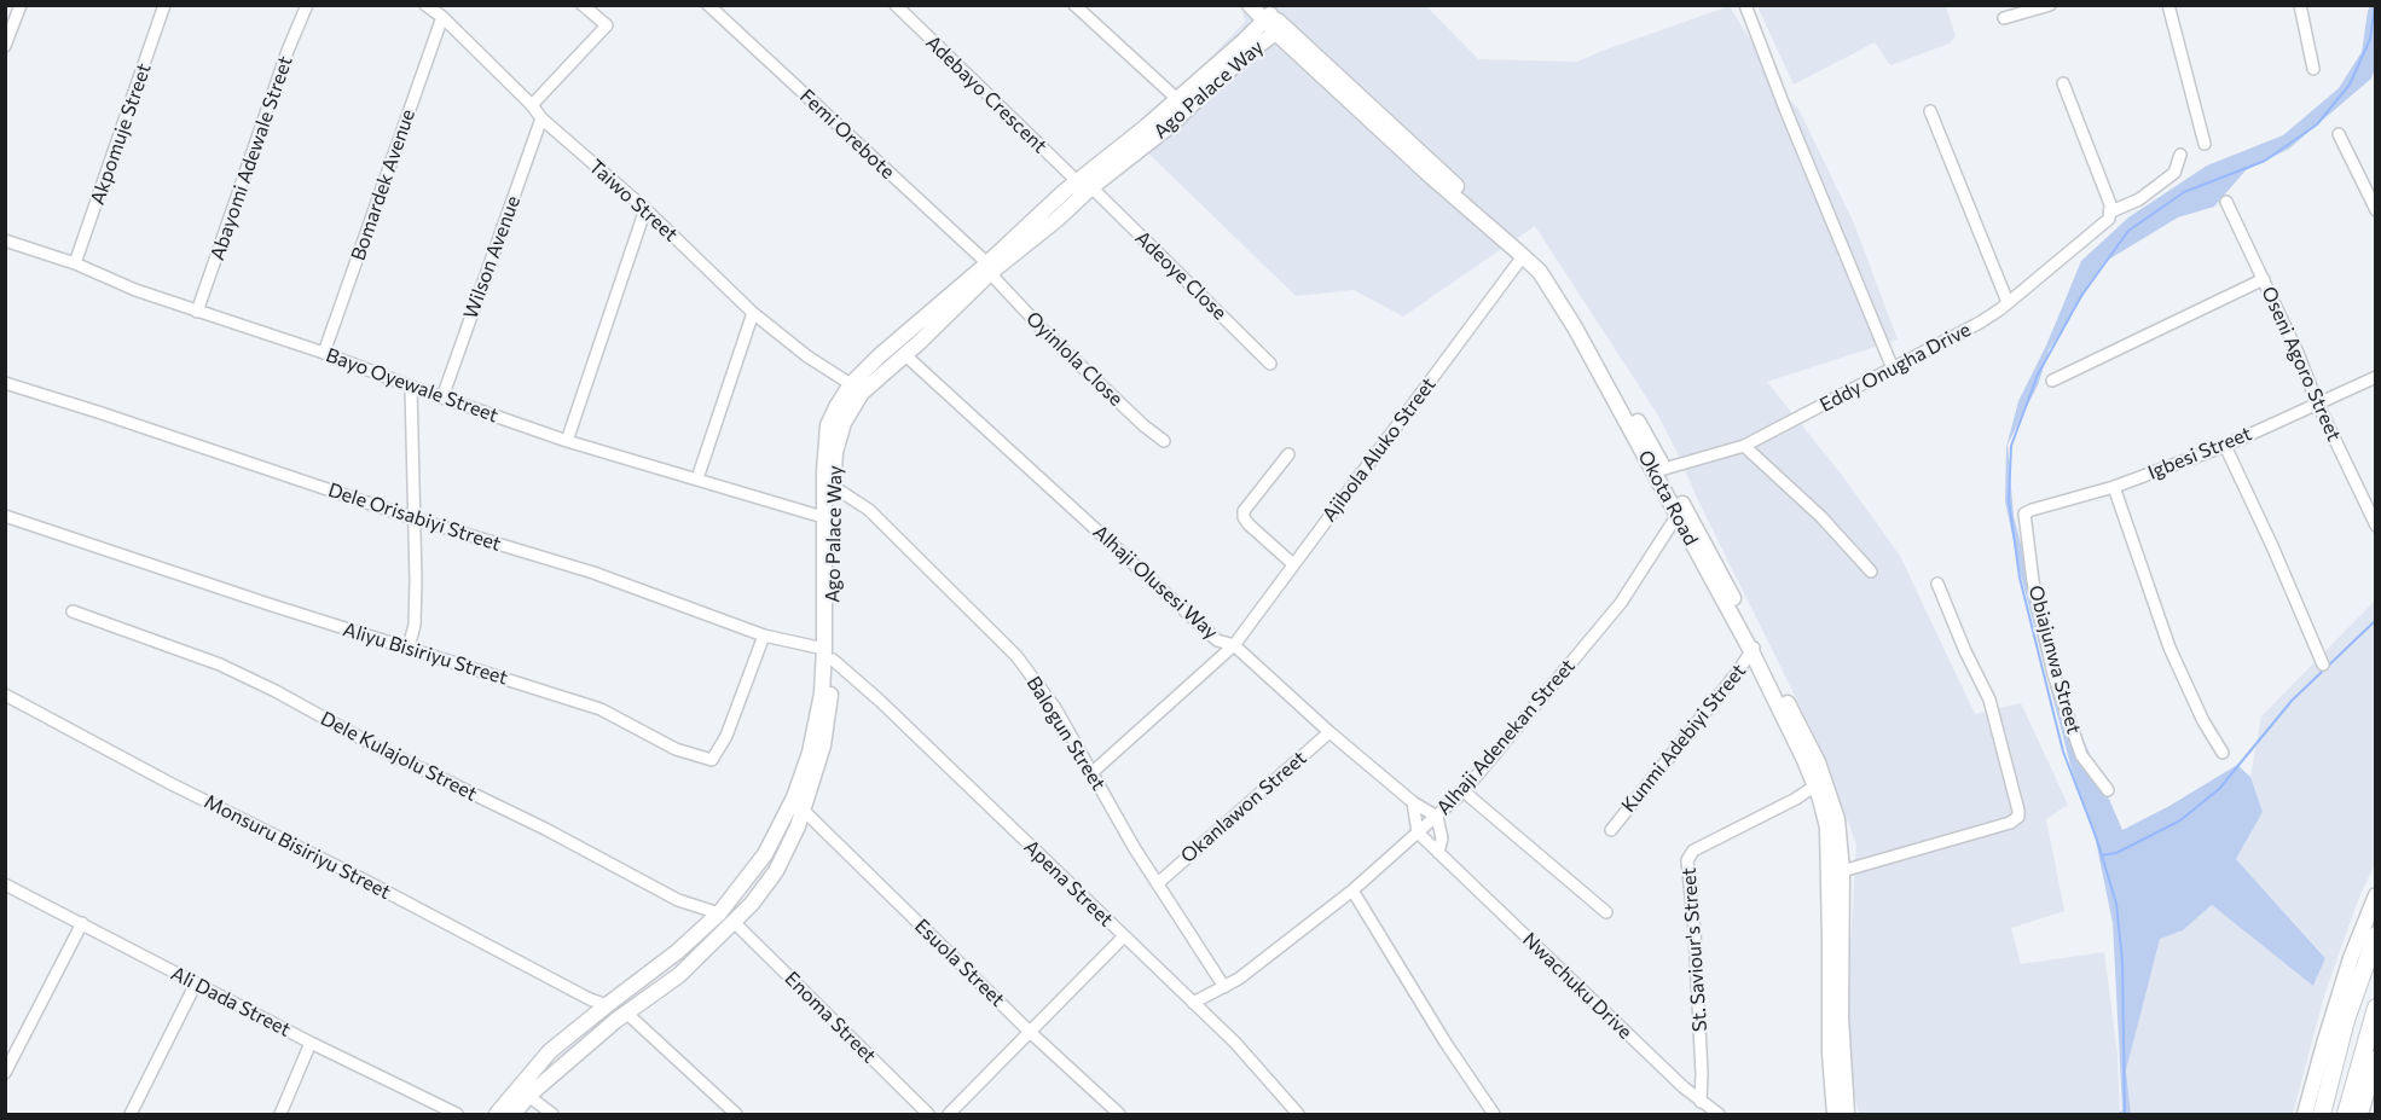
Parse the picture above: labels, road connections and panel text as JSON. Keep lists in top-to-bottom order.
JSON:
{
  "streets": {
    "main road": ["Ago Palace Way", "Okota Road"],
    "street": [
      "Adebayo Crescent",
      "Akpomuje Street",
      "Femi Orebote",
      "Abayomi Adewale Street",
      "Bomardek Avenue",
      "Taiwo Street",
      "Wilson Avenue",
      "Adeoye Close",
      "Oyinlola Close",
      "Oseni Agoro Street",
      "Eddy Onugha Drive",
      "Bayo Oyewale Street",
      "Ajibola Aluko Street",
      "Igbesi Street",
      "Dele Orisabiyi Street",
      "Alhaji Olusesi Way",
      "Aliyu Bisiriyu Street",
      "Obiajunwa Street",
      "Balogun Street",
      "Alhaji Adenekan Street",
      "Kunmi Adebiyi Street",
      "Dele Kulajolu Street",
      "Okanlawon Street",
      "Monsuru Bisiriyu Street",
      "Apena Street",
      "St. Saviour's Street",
      "Esuola Street",
      "Nwachuku Drive",
      "Ali Dada Street",
      "Enoma Street"
    ]
  },
  "crossings": [
    ["Ago Palace Way", "Adebayo Crescent"],
    ["Ago Palace Way", "Femi Orebote"],
    ["Ago Palace Way", "Taiwo Street"],
    ["Ago Palace Way", "Adeoye Close"],
    ["Ago Palace Way", "Oyinlola Close"],
    ["Ago Palace Way", "Bayo Oyewale Street"],
    ["Ago Palace Way", "Okota Road"],
    ["Ago Palace Way", "Dele Orisabiyi Street"],
    ["Ago Palace Way", "Alhaji Olusesi Way"],
    ["Ago Palace Way", "Balogun Street"],
    ["Ago Palace Way", "Dele Kulajolu Street"],
    ["Ago Palace Way", "Monsuru Bisiriyu Street"],
    ["Ago Palace Way", "Apena Street"],
    ["Ago Palace Way", "Esuola Street"],
    ["Ago Palace Way", "Enoma Street"],
    ["Adebayo Crescent", "Adeoye Close"],
    ["Akpomuje Street", "Bayo Oyewale Street"],
    ["Femi Orebote", "Oyinlola Close"],
    ["Abayomi Adewale Street", "Bayo Oyewale Street"],
    ["Bomardek Avenue", "Taiwo Street"],
    ["Bomardek Avenue", "Bayo Oyewale Street"],
    ["Taiwo Street", "Wilson Avenue"],
    ["Wilson Avenue", "Bayo Oyewale Street"],
    ["Oseni Agoro Street", "Igbesi Street"],
    ["Eddy Onugha Drive", "Okota Road"],
    ["Ajibola Aluko Street", "Okota Road"],
    ["Ajibola Aluko Street", "Alhaji Olusesi Way"],
    ["Ajibola Aluko Street", "Balogun Street"],
    ["Igbesi Street", "Obiajunwa Street"],
    ["Okota Road", "Alhaji Adenekan Street"],
    ["Okota Road", "Kunmi Adebiyi Street"],
    ["Okota Road", "St. Saviour's Street"],
    ["Dele Orisabiyi Street", "Aliyu Bisiriyu Street"],
    ["Dele Orisabiyi Street", "Apena Street"],
    ["Alhaji Olusesi Way", "Alhaji Adenekan Street"],
    ["Alhaji Olusesi Way", "Okanlawon Street"],
    ["Balogun Street", "Alhaji Adenekan Street"],
    ["Balogun Street", "Okanlawon Street"],
    ["Alhaji Adenekan Street", "Apena Street"],
    ["Alhaji Adenekan Street", "Nwachuku Drive"],
    ["Dele Kulajolu Street", "Enoma Street"],
    ["St. Saviour's Street", "Nwachuku Drive"]
  ]
}
